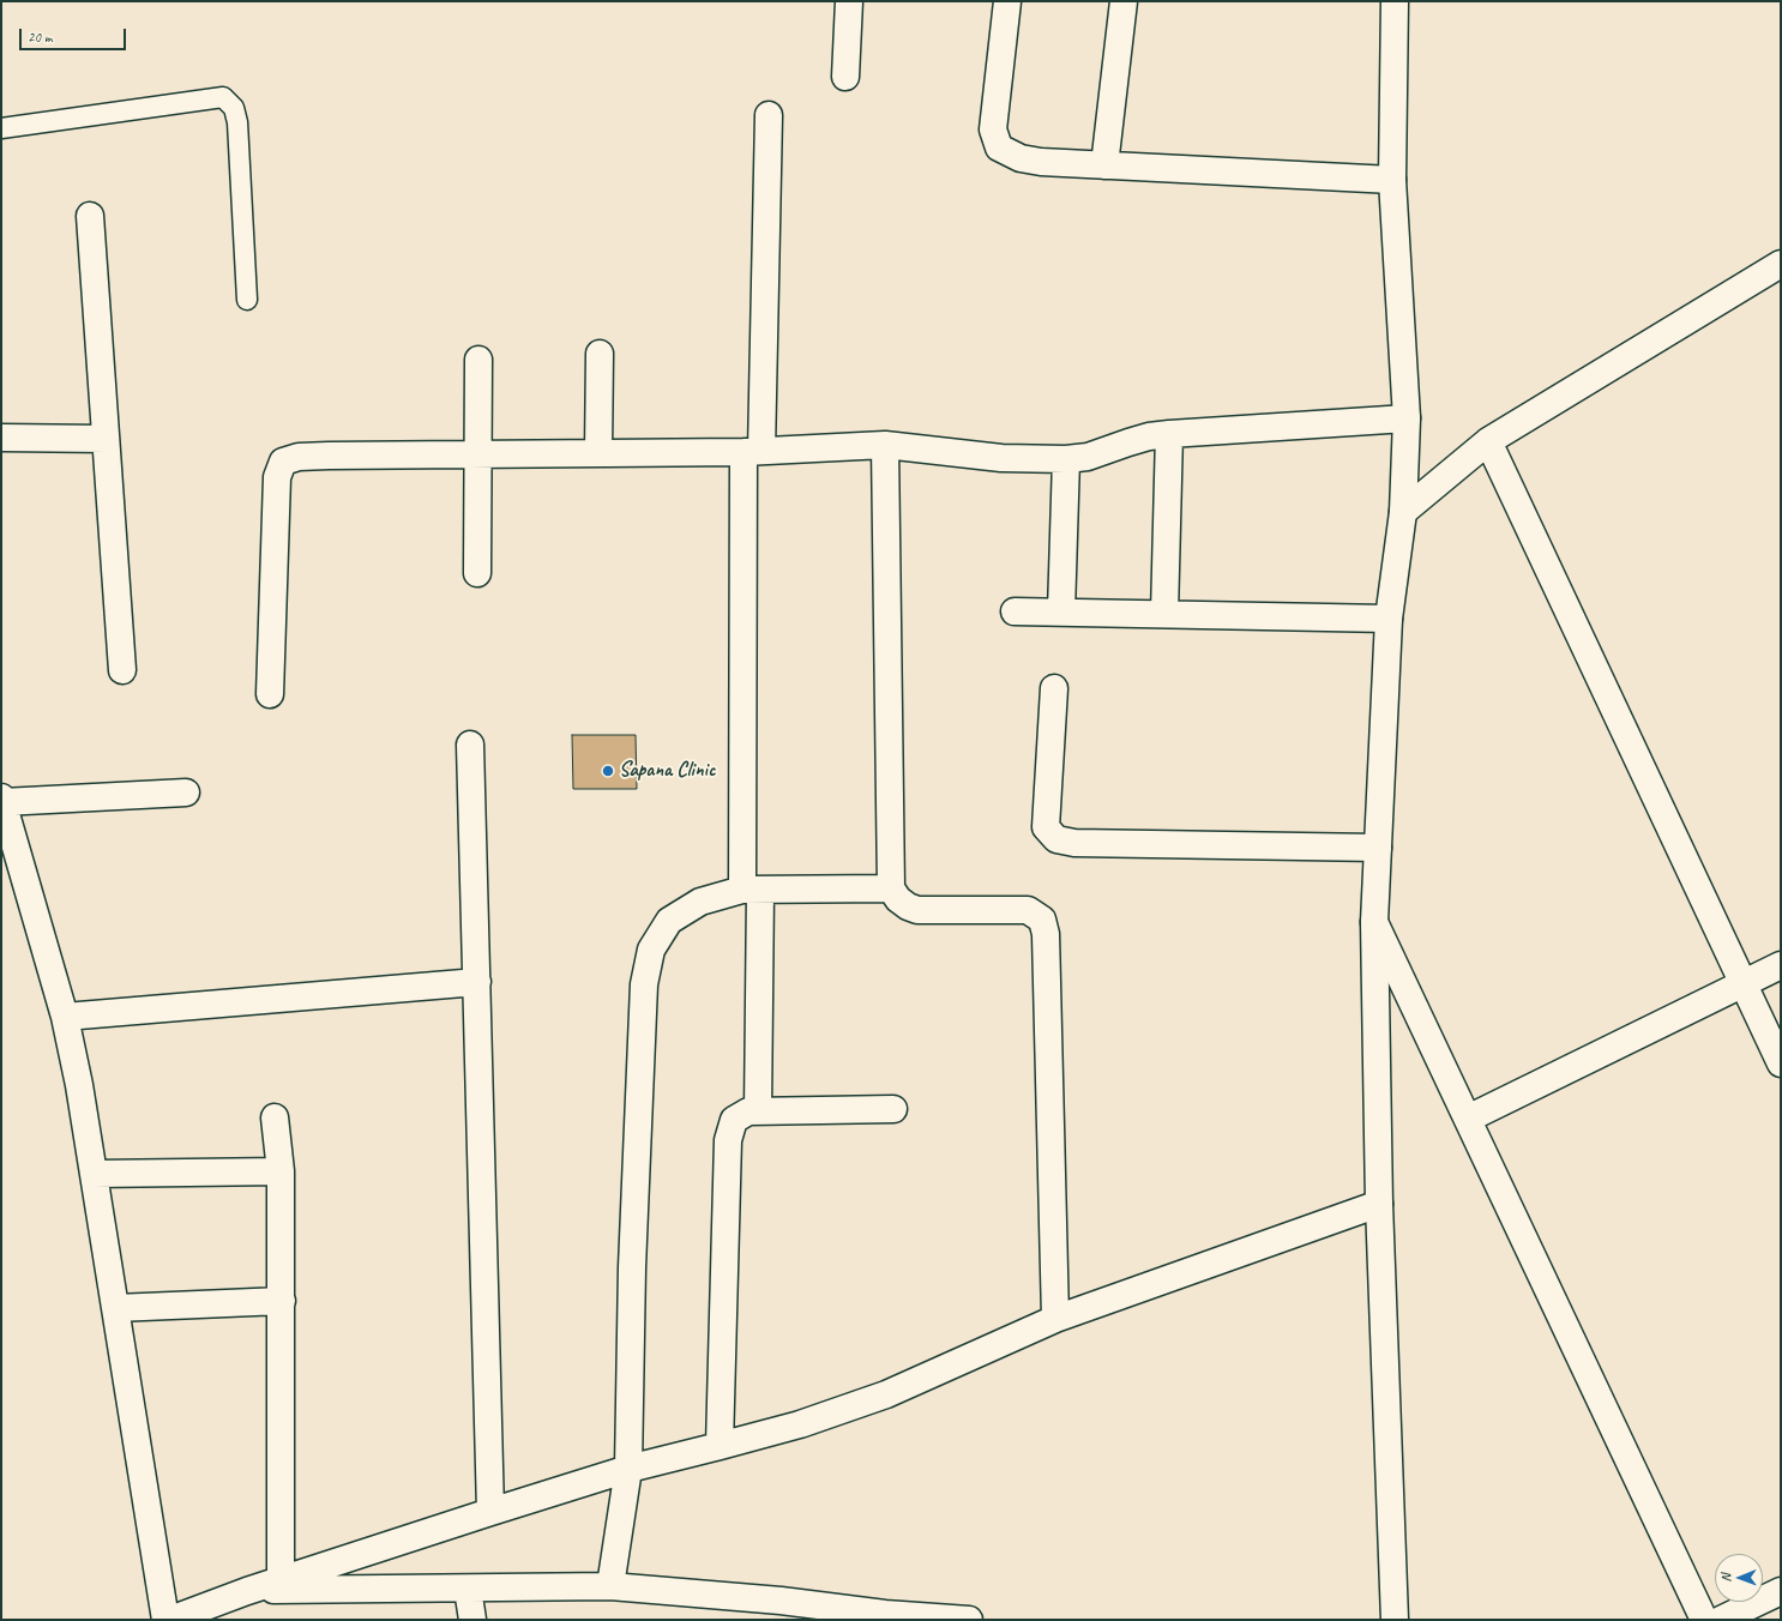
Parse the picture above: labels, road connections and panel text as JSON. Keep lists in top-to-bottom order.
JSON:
{
  "places": ["Sapana Clinic"],
  "scale_bar": "20 m",
  "north": "left"
}
